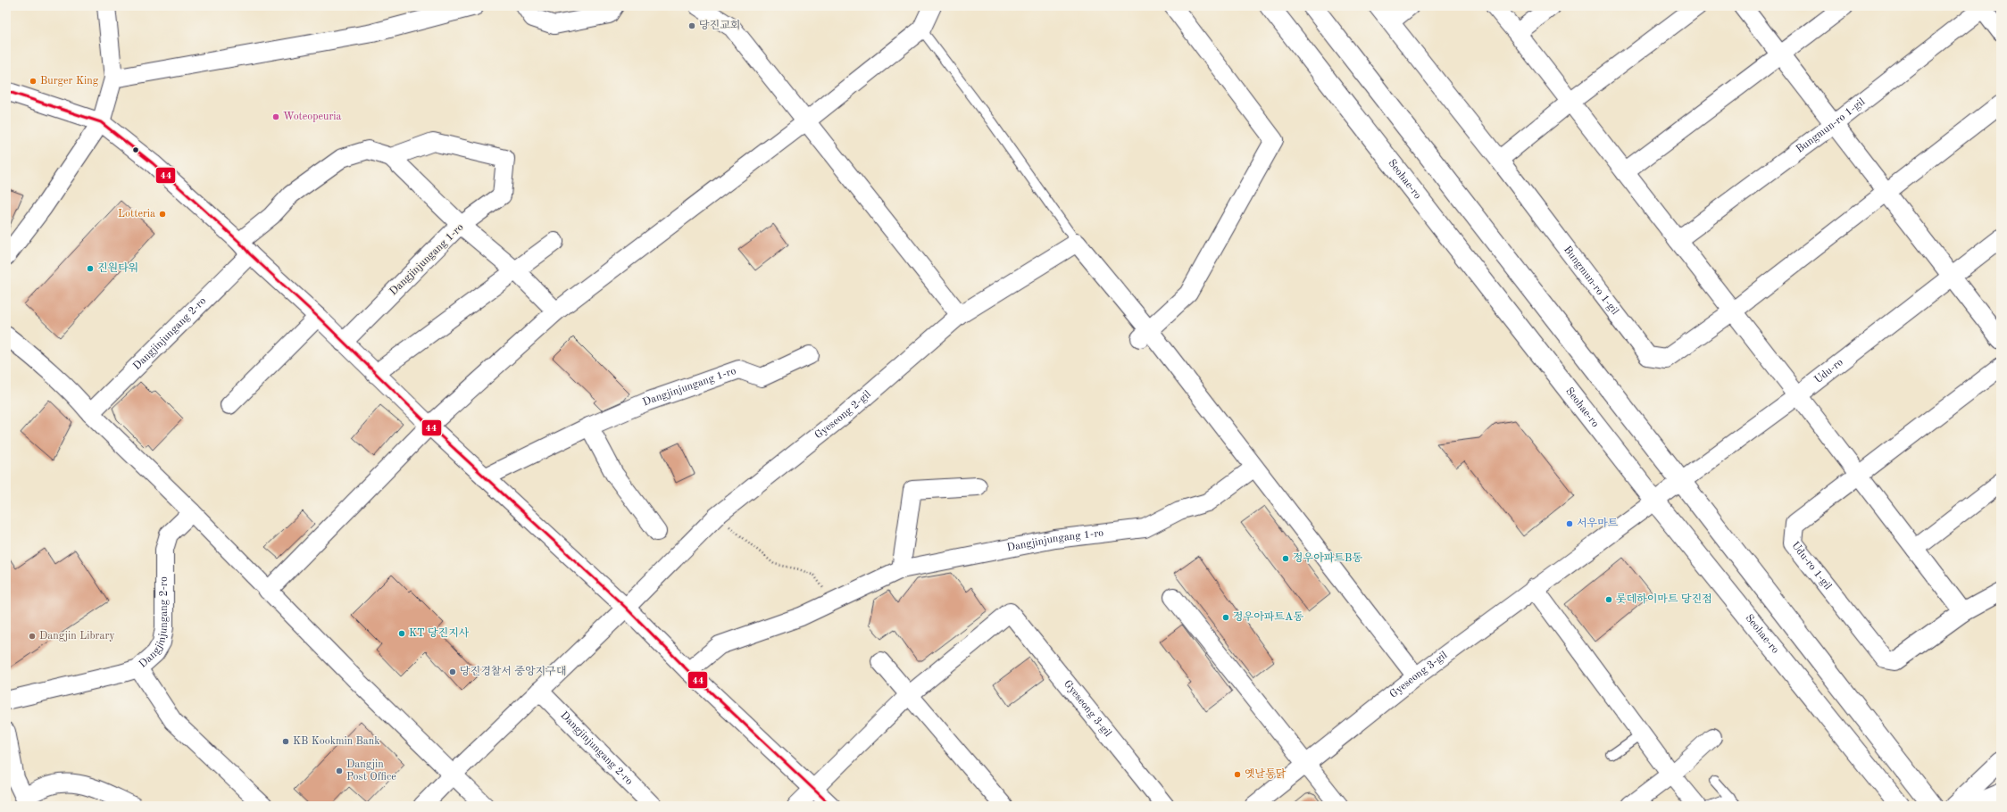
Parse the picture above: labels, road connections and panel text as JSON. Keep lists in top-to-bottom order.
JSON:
{
  "streets": {
    "main road": ["Seohae-ro"],
    "street": [
      "Bungmun-ro 1-gil",
      "Dangjinjungang 1-ro",
      "Dangjinjungang 2-ro",
      "Udu-ro",
      "Gyeseong 2-gil",
      "Udu-ro 1-gil",
      "Gyeseong 3-gil"
    ]
  },
  "crossings": [
    ["Seohae-ro", "Udu-ro"],
    ["Seohae-ro", "Gyeseong 3-gil"],
    ["Udu-ro", "Gyeseong 3-gil"]
  ],
  "places": [
    "당진교회",
    "Burger King",
    "Woteopeuria",
    "Lotteria",
    "진원타워",
    "서우마트",
    "정우아파트B동",
    "롯데하이마트 당진점",
    "정우아파트A동",
    "KT 당진지사",
    "Dangjin Library",
    "당진경찰서 중앙지구대",
    "KB Kookmin Bank",
    "Dangjin Post Office",
    "옛날통닭"
  ],
  "lines": ["transit line 44"]
}
